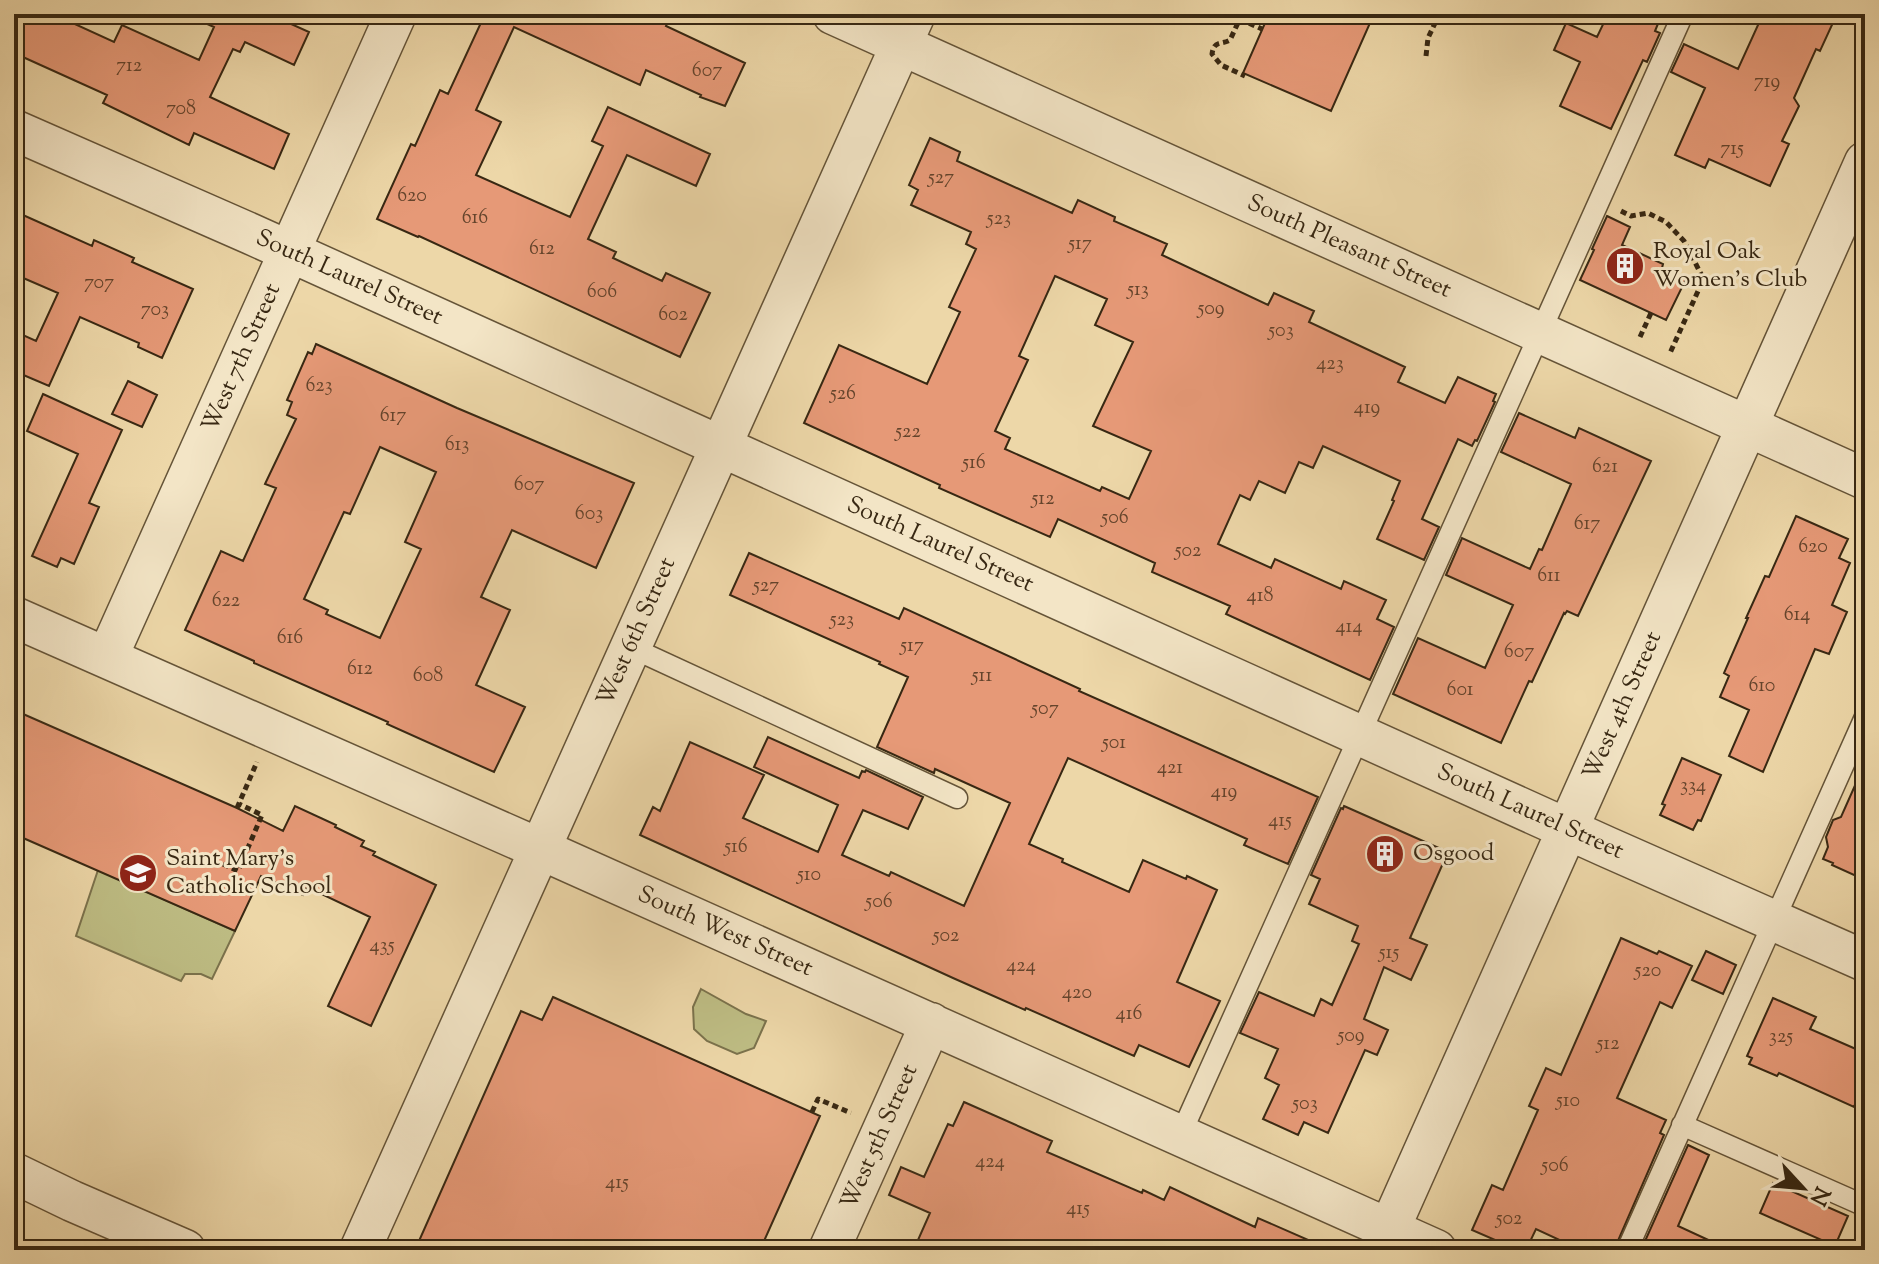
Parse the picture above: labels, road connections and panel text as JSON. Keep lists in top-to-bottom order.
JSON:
{
  "streets": {
    "street": [
      "South Pleasant Street",
      "South Laurel Street",
      "West 7th Street",
      "West 6th Street",
      "West 4th Street",
      "South West Street",
      "West 5th Street"
    ]
  },
  "crossings": [
    ["South Pleasant Street", "West 6th Street"],
    ["South Pleasant Street", "West 4th Street"],
    ["South Laurel Street", "West 7th Street"],
    ["South Laurel Street", "West 6th Street"],
    ["South Laurel Street", "West 4th Street"],
    ["West 7th Street", "South West Street"],
    ["West 6th Street", "South West Street"],
    ["West 4th Street", "South West Street"],
    ["South West Street", "West 5th Street"]
  ],
  "places": {
    "building": ["Royal Oak Women's Club", "Osgood"],
    "school or university": ["Saint Mary's Catholic School"]
  },
  "house_numbers": [
    "712",
    "607",
    "719",
    "708",
    "715",
    "527",
    "620",
    "616",
    "523",
    "517",
    "612",
    "707",
    "513",
    "606",
    "509",
    "703",
    "602",
    "503",
    "423",
    "623",
    "526",
    "419",
    "617",
    "522",
    "613",
    "516",
    "621",
    "607",
    "512",
    "603",
    "506",
    "617",
    "620",
    "502",
    "611",
    "527",
    "418",
    "622",
    "614",
    "523",
    "414",
    "616",
    "517",
    "607",
    "612",
    "608",
    "511",
    "610",
    "601",
    "507",
    "501",
    "421",
    "334",
    "419",
    "415",
    "516",
    "510",
    "506",
    "502",
    "435",
    "515",
    "424",
    "520",
    "420",
    "416",
    "509",
    "325",
    "512",
    "510",
    "503",
    "424",
    "506",
    "415",
    "415",
    "502"
  ],
  "north": "bottom right"
}
